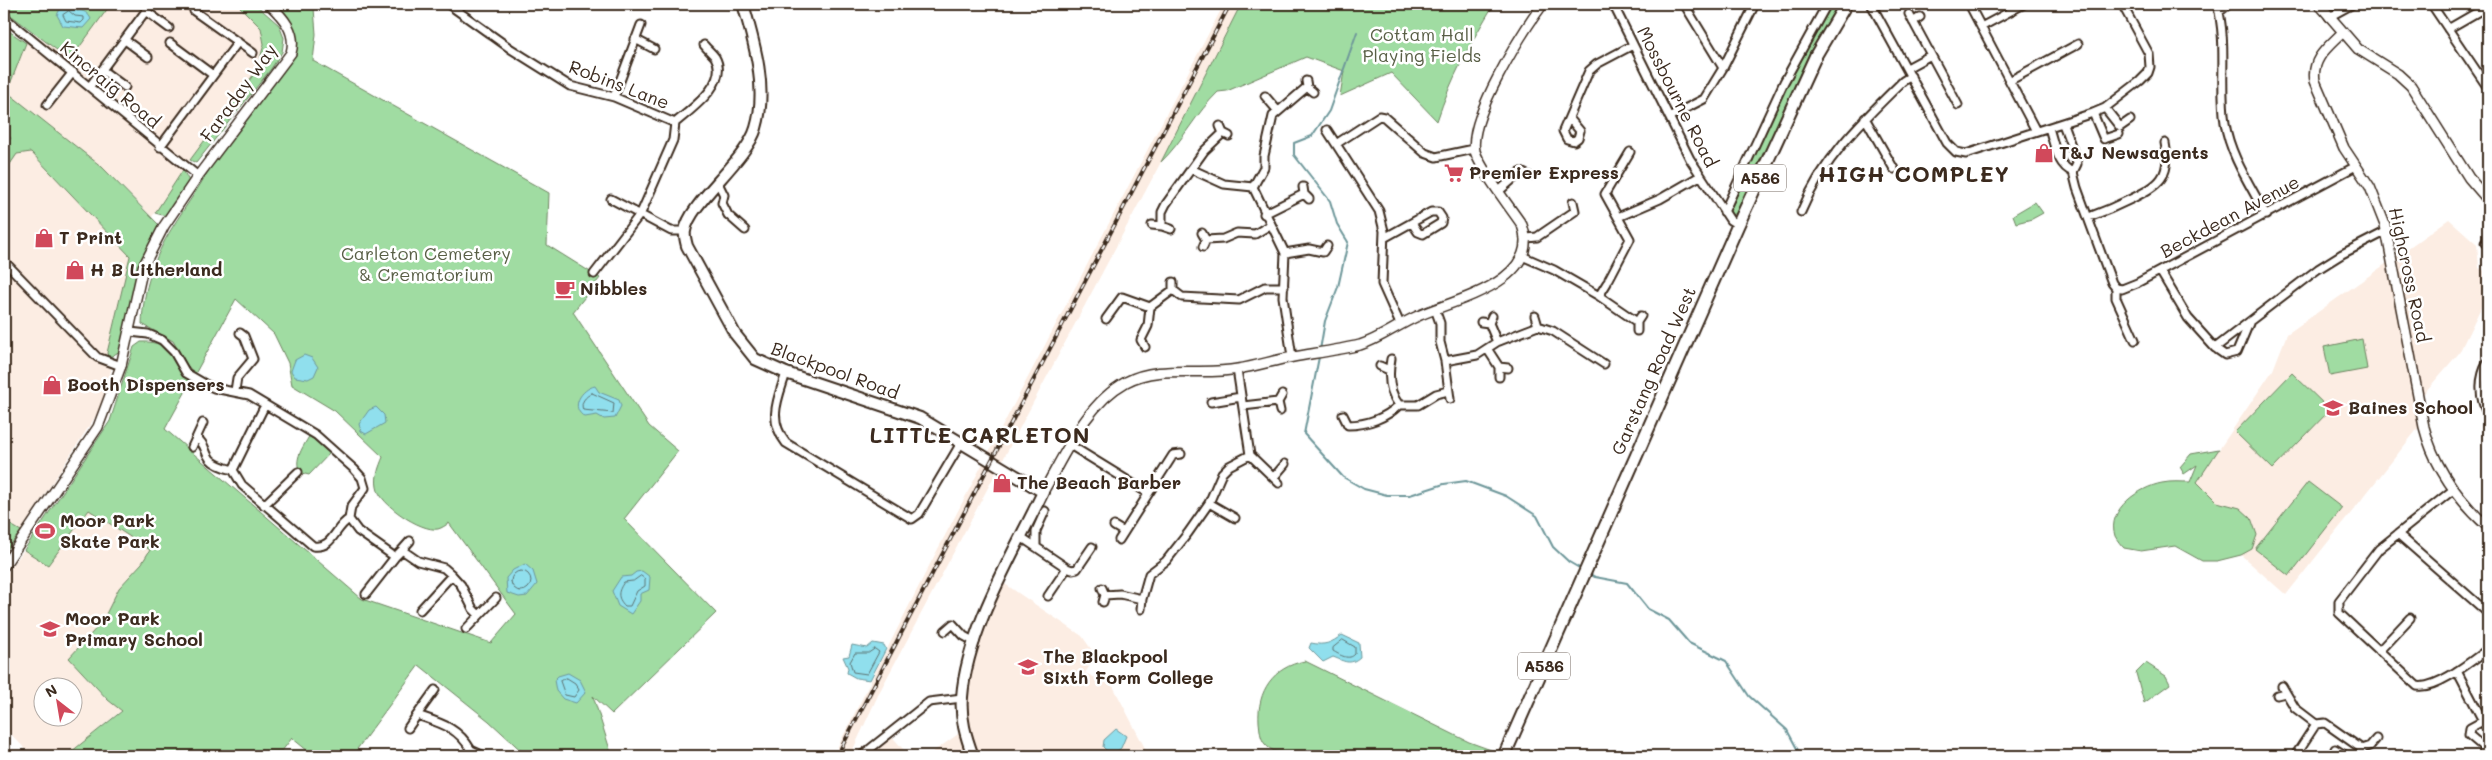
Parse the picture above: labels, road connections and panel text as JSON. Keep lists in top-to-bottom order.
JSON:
{
  "streets": {
    "main road": ["A586", "Blackpool Road", "Garstang Road West"],
    "street": [
      "Kincraig Road",
      "Robins Lane",
      "Faraday Way",
      "Mossbourne Road",
      "Beckdean Avenue",
      "Highcross Road"
    ]
  },
  "crossings": [
    ["Kincraig Road", "Faraday Way"],
    ["Mossbourne Road", "Garstang Road West"],
    ["Beckdean Avenue", "Highcross Road"]
  ],
  "districts": ["HIGH COMPLEY", "LITTLE CARLETON"],
  "parks": ["Cottam Hall Playing Fields", "Carleton Cemetery & Crematorium"],
  "places": {
    "shop": [
      "T&J Newsagents",
      "T Print",
      "H B Litherland",
      "Booth Dispensers",
      "The Beach Barber"
    ],
    "supermarket": ["Premier Express"],
    "cafe": ["Nibbles"],
    "school or university": ["Baines School", "Moor Park Primary School", "The Blackpool Sixth Form College"],
    "sports": ["Moor Park Skate Park"]
  },
  "north": "top left"
}
